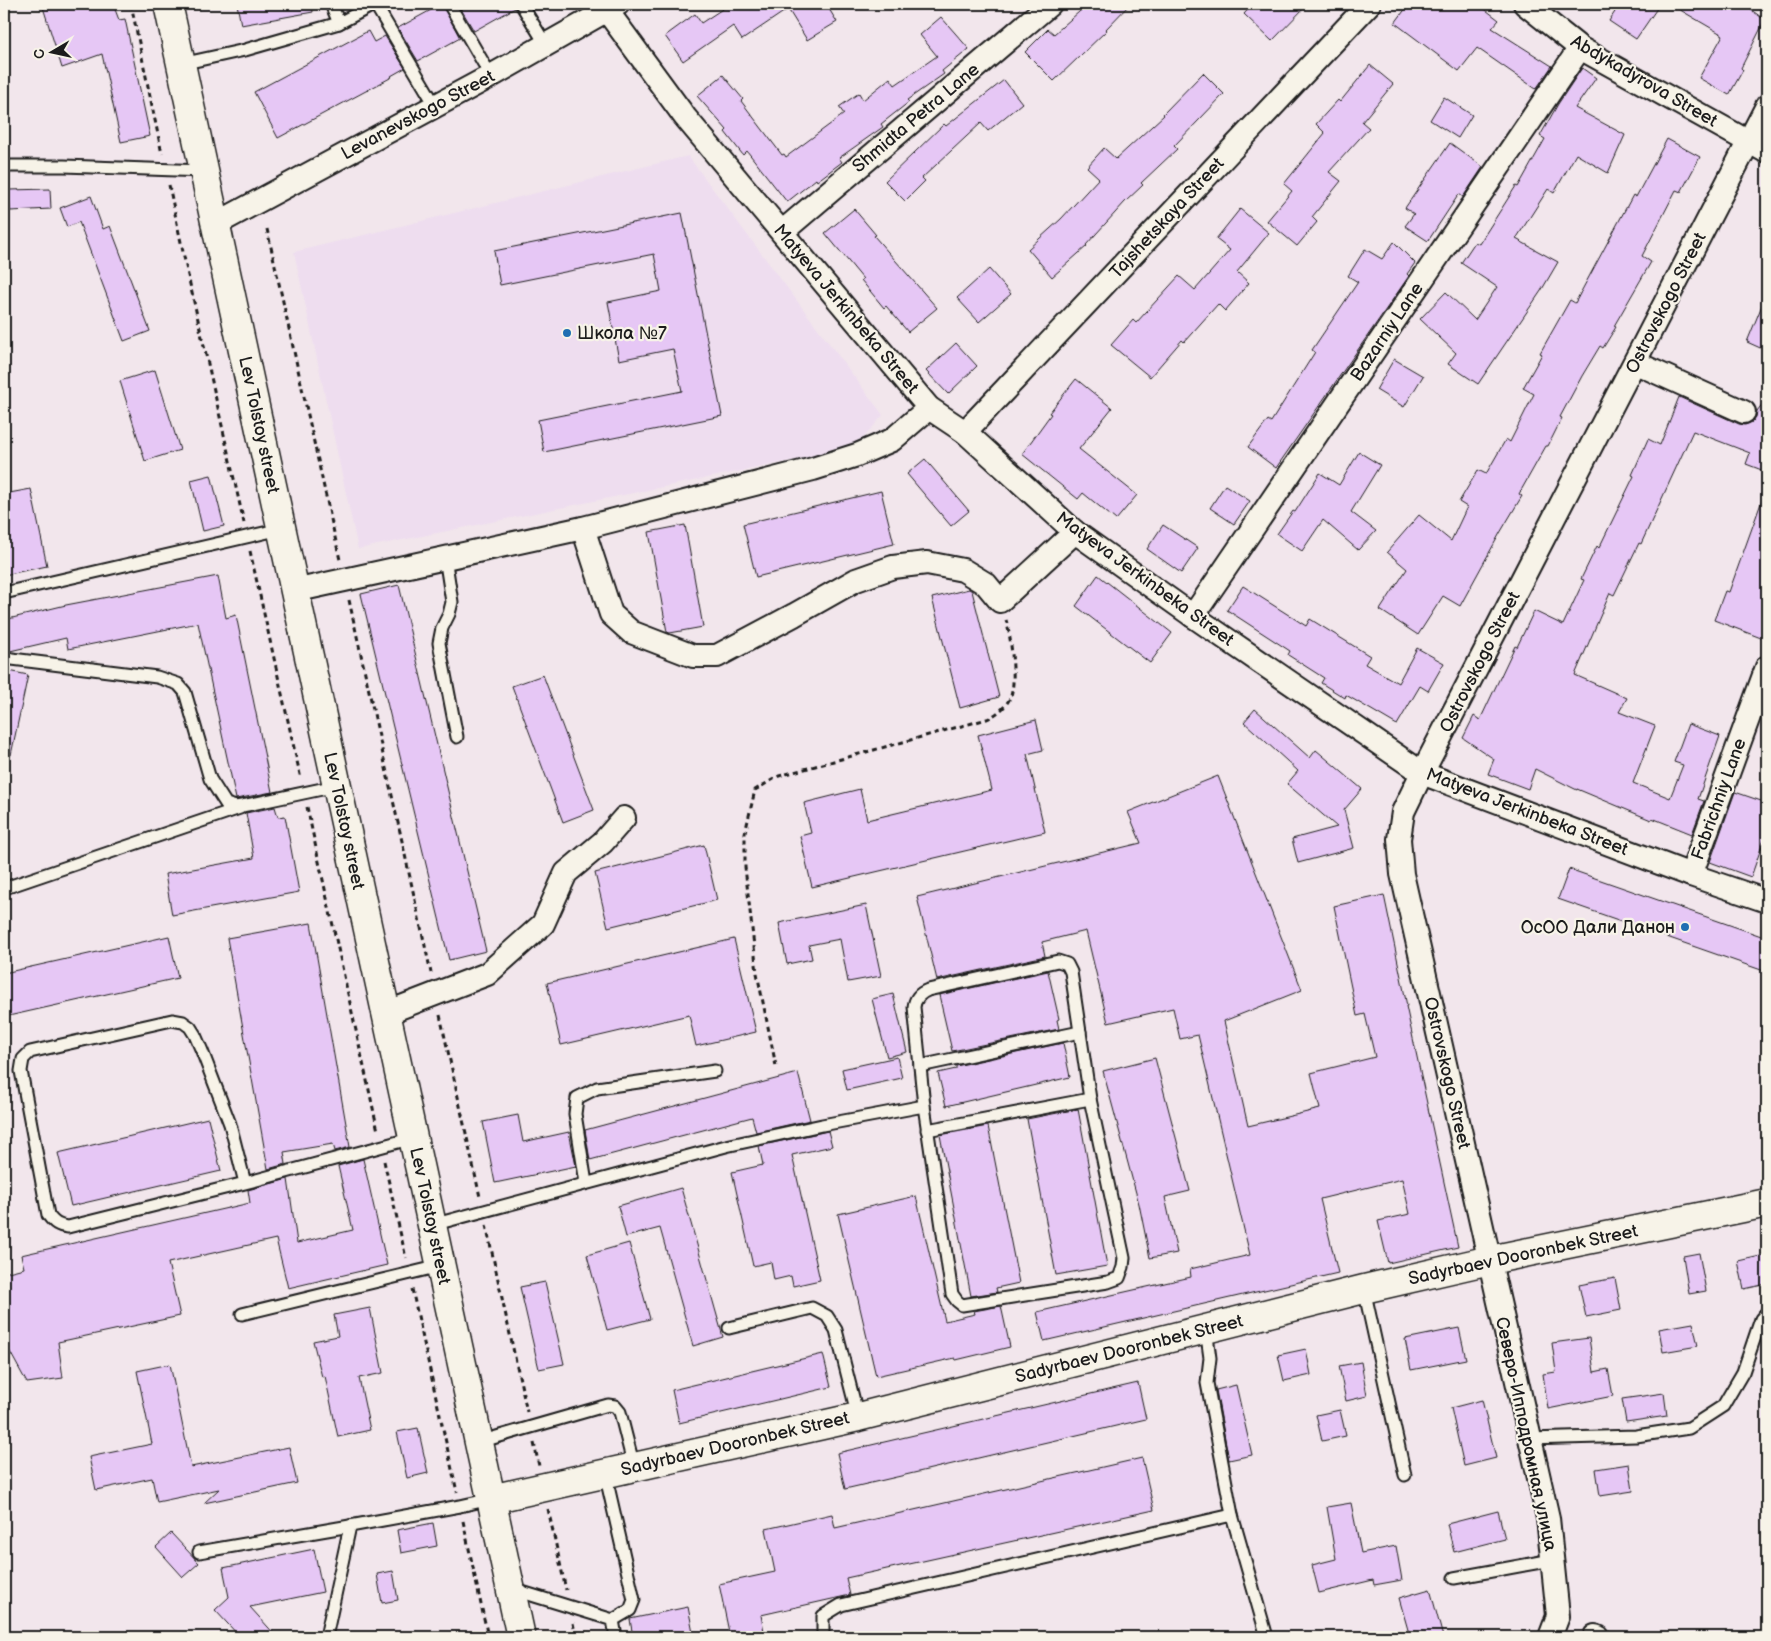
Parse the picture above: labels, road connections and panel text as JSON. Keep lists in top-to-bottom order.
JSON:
{
  "streets": {
    "main road": ["Lev Tolstoy street", "Sadyrbaev Dooronbek Street"],
    "street": [
      "Abdykadyrova Street",
      "Levanevskogo Street",
      "Shmidta Petra Lane",
      "Tajshetskaya Street",
      "Ostrovskogo Street",
      "Matyeva Jerkinbeka Street",
      "Bazarniy Lane",
      "Fabrichniy Lane",
      "Северо-Ипподромная улица"
    ]
  },
  "crossings": [
    ["Abdykadyrova Street", "Ostrovskogo Street"],
    ["Abdykadyrova Street", "Bazarniy Lane"],
    ["Levanevskogo Street", "Matyeva Jerkinbeka Street"],
    ["Levanevskogo Street", "Lev Tolstoy street"],
    ["Shmidta Petra Lane", "Matyeva Jerkinbeka Street"],
    ["Tajshetskaya Street", "Matyeva Jerkinbeka Street"],
    ["Ostrovskogo Street", "Matyeva Jerkinbeka Street"],
    ["Ostrovskogo Street", "Sadyrbaev Dooronbek Street"],
    ["Ostrovskogo Street", "Северо-Ипподромная улица"],
    ["Matyeva Jerkinbeka Street", "Bazarniy Lane"],
    ["Matyeva Jerkinbeka Street", "Fabrichniy Lane"],
    ["Lev Tolstoy street", "Sadyrbaev Dooronbek Street"],
    ["Sadyrbaev Dooronbek Street", "Северо-Ипподромная улица"]
  ],
  "places": ["Школа №7", "ОсОО Дали Данон"],
  "north": "left"
}
